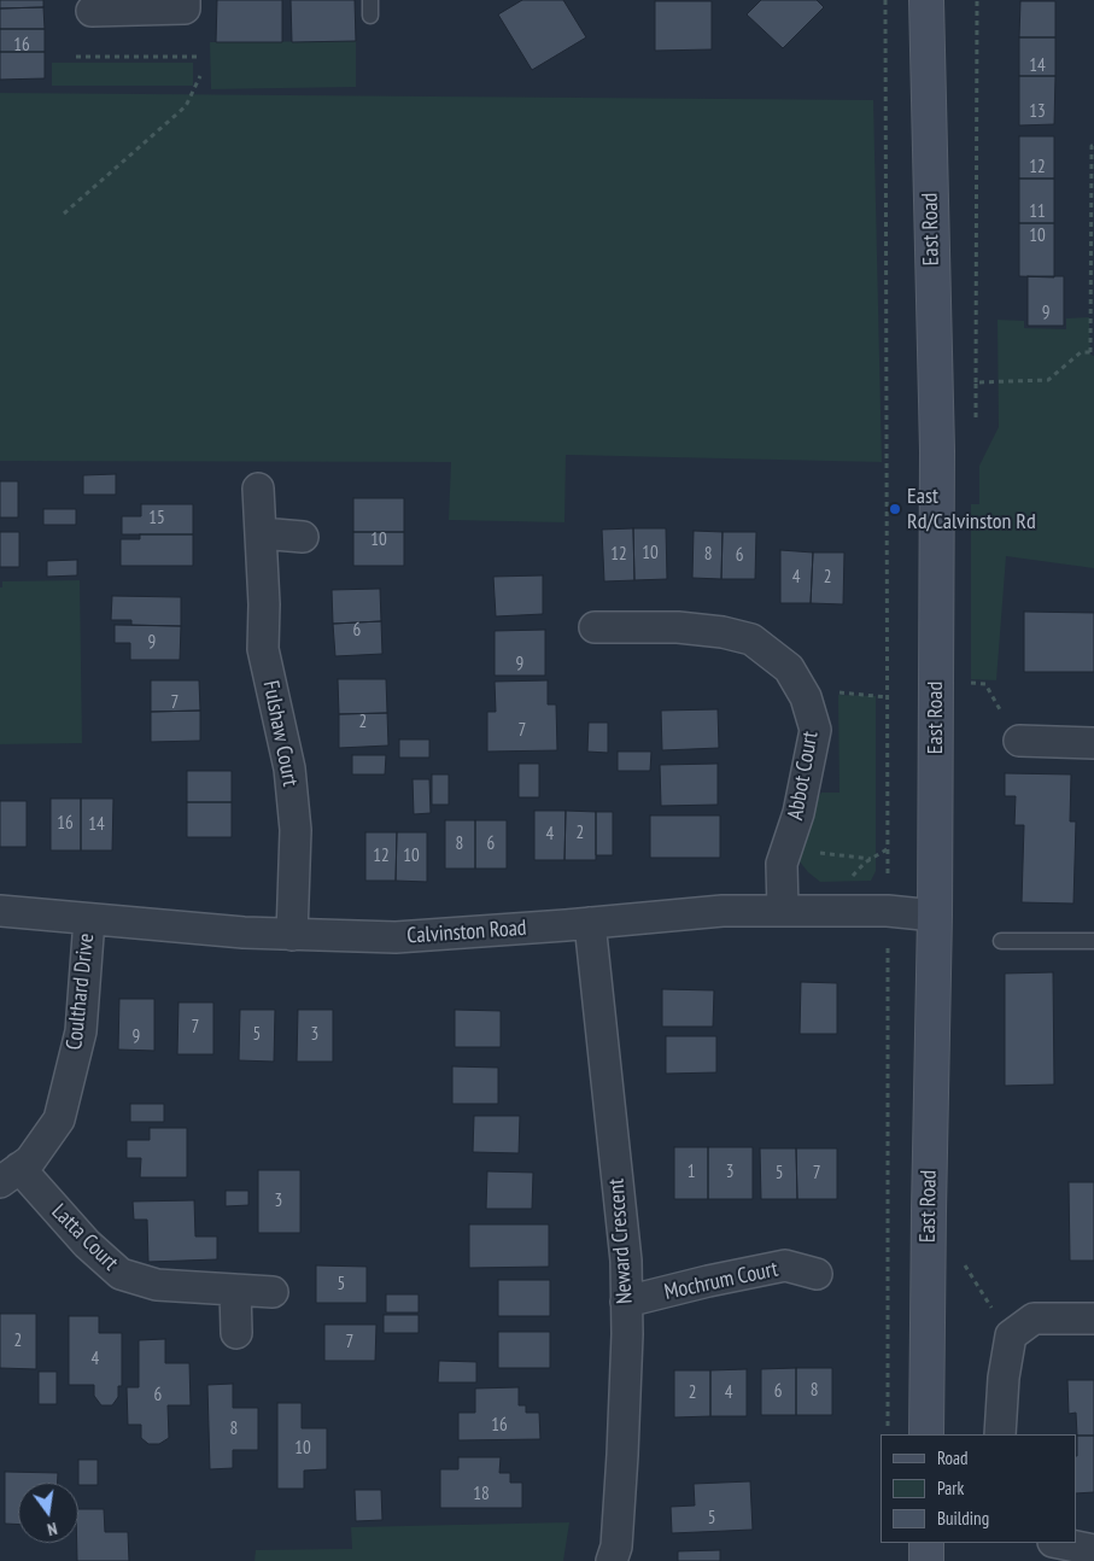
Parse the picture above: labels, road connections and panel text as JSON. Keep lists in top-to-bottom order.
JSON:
{
  "streets": {
    "street": [
      "East Road",
      "Fulshaw Court",
      "Abbot Court",
      "Calvinston Road",
      "Coulthard Drive",
      "Latta Court",
      "Neward Crescent",
      "Mochrum Court"
    ]
  },
  "crossings": [
    ["East Road", "Calvinston Road"],
    ["Fulshaw Court", "Calvinston Road"],
    ["Abbot Court", "Calvinston Road"],
    ["Calvinston Road", "Coulthard Drive"],
    ["Calvinston Road", "Neward Crescent"],
    ["Coulthard Drive", "Latta Court"],
    ["Neward Crescent", "Mochrum Court"]
  ],
  "places": ["East Rd/Calvinston Rd"],
  "house_numbers": [
    "16",
    "14",
    "13",
    "12",
    "11",
    "10",
    "9",
    "15",
    "10",
    "10",
    "12",
    "8",
    "6",
    "4",
    "2",
    "6",
    "9",
    "9",
    "7",
    "2",
    "7",
    "16",
    "14",
    "2",
    "4",
    "8",
    "6",
    "12",
    "10",
    "7",
    "5",
    "3",
    "9",
    "1",
    "3",
    "5",
    "7",
    "3",
    "5",
    "2",
    "7",
    "4",
    "8",
    "6",
    "2",
    "4",
    "6",
    "16",
    "8",
    "10",
    "18",
    "5"
  ],
  "legend": ["Road", "Park", "Building"],
  "north": "bottom"
}
